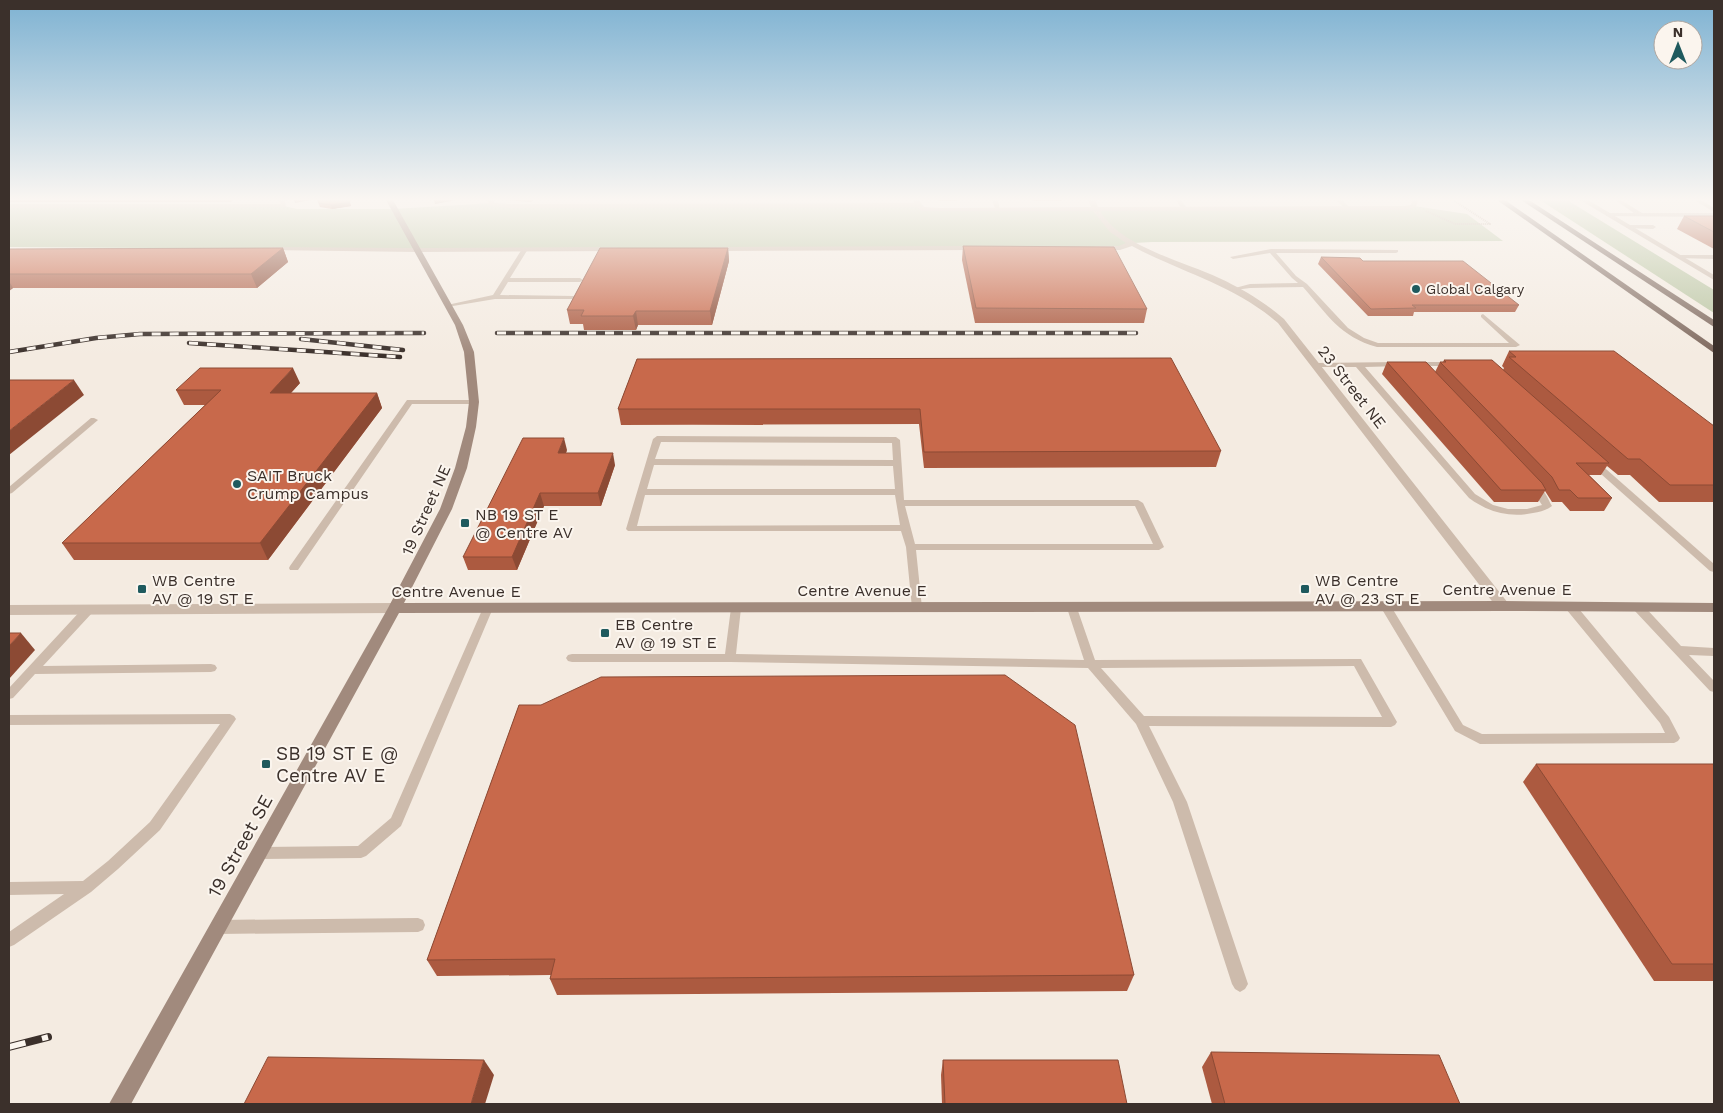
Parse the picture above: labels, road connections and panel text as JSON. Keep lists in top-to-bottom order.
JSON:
{
  "streets": {
    "street": [
      "23 Street NE",
      "19 Street NE",
      "Centre Avenue E",
      "19 Street SE"
    ]
  },
  "crossings": [
    ["23 Street NE", "Centre Avenue E"],
    ["19 Street NE", "Centre Avenue E"],
    ["19 Street NE", "19 Street SE"],
    ["Centre Avenue E", "19 Street SE"]
  ],
  "places": {
    "other": ["Global Calgary", "SAIT Bruck Crump Campus"],
    "transit": [
      "NB 19 ST E @ Centre AV",
      "WB Centre AV @ 19 ST E",
      "WB Centre AV @ 23 ST E",
      "EB Centre AV @ 19 ST E",
      "SB 19 ST E @ Centre AV E"
    ]
  },
  "north": "top"
}
